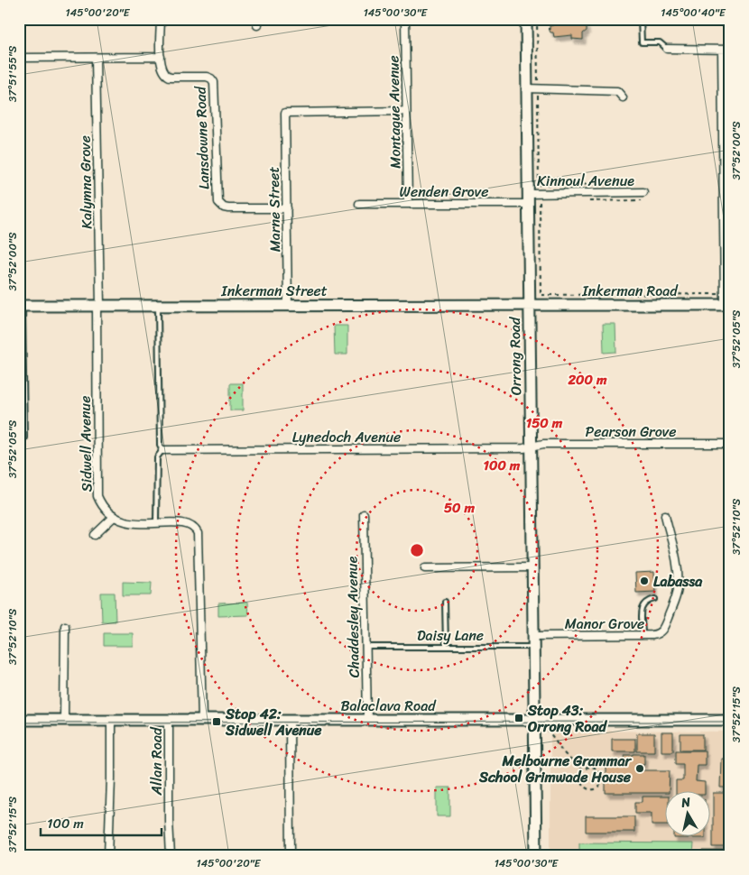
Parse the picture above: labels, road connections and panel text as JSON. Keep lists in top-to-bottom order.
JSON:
{
  "streets": {
    "street": [
      "Montague Avenue",
      "Lansdowne Road",
      "Kinnoul Avenue",
      "Kalymna Grove",
      "Wenden Grove",
      "Marne Street",
      "Inkerman Street",
      "Inkerman Road",
      "Orrong Road",
      "Pearson Grove",
      "Lynedoch Avenue",
      "Sidwell Avenue",
      "Chaddesley Avenue",
      "Manor Grove",
      "Balaclava Road",
      "Allan Road"
    ],
    "lane": ["Daisy Lane"]
  },
  "crossings": [
    ["Montague Avenue", "Wenden Grove"],
    ["Montague Avenue", "Marne Street"],
    ["Lansdowne Road", "Marne Street"],
    ["Kinnoul Avenue", "Wenden Grove"],
    ["Kinnoul Avenue", "Orrong Road"],
    ["Kalymna Grove", "Inkerman Street"],
    ["Kalymna Grove", "Sidwell Avenue"],
    ["Wenden Grove", "Orrong Road"],
    ["Marne Street", "Inkerman Street"],
    ["Inkerman Street", "Inkerman Road"],
    ["Inkerman Street", "Orrong Road"],
    ["Inkerman Street", "Sidwell Avenue"],
    ["Inkerman Road", "Orrong Road"],
    ["Orrong Road", "Pearson Grove"],
    ["Orrong Road", "Lynedoch Avenue"],
    ["Orrong Road", "Manor Grove"],
    ["Orrong Road", "Daisy Lane"],
    ["Orrong Road", "Balaclava Road"],
    ["Pearson Grove", "Lynedoch Avenue"],
    ["Chaddesley Avenue", "Daisy Lane"],
    ["Chaddesley Avenue", "Balaclava Road"],
    ["Balaclava Road", "Allan Road"]
  ],
  "places": {
    "other": ["Labassa", "Melbourne Grammar School Grimwade House"],
    "transit": ["Stop 43: Orrong Road", "Stop 42: Sidwell Avenue"]
  },
  "scale_bar": "100 m",
  "north": "top",
  "coordinates": [
    "145°00'20\"E",
    "145°00'30\"E",
    "145°00'40\"E",
    "37°51'55\"S",
    "37°52'00\"S",
    "37°52'05\"S",
    "37°52'10\"S",
    "37°52'15\"S"
  ],
  "rings": [
    "200 m",
    "150 m",
    "100 m",
    "50 m"
  ]
}
